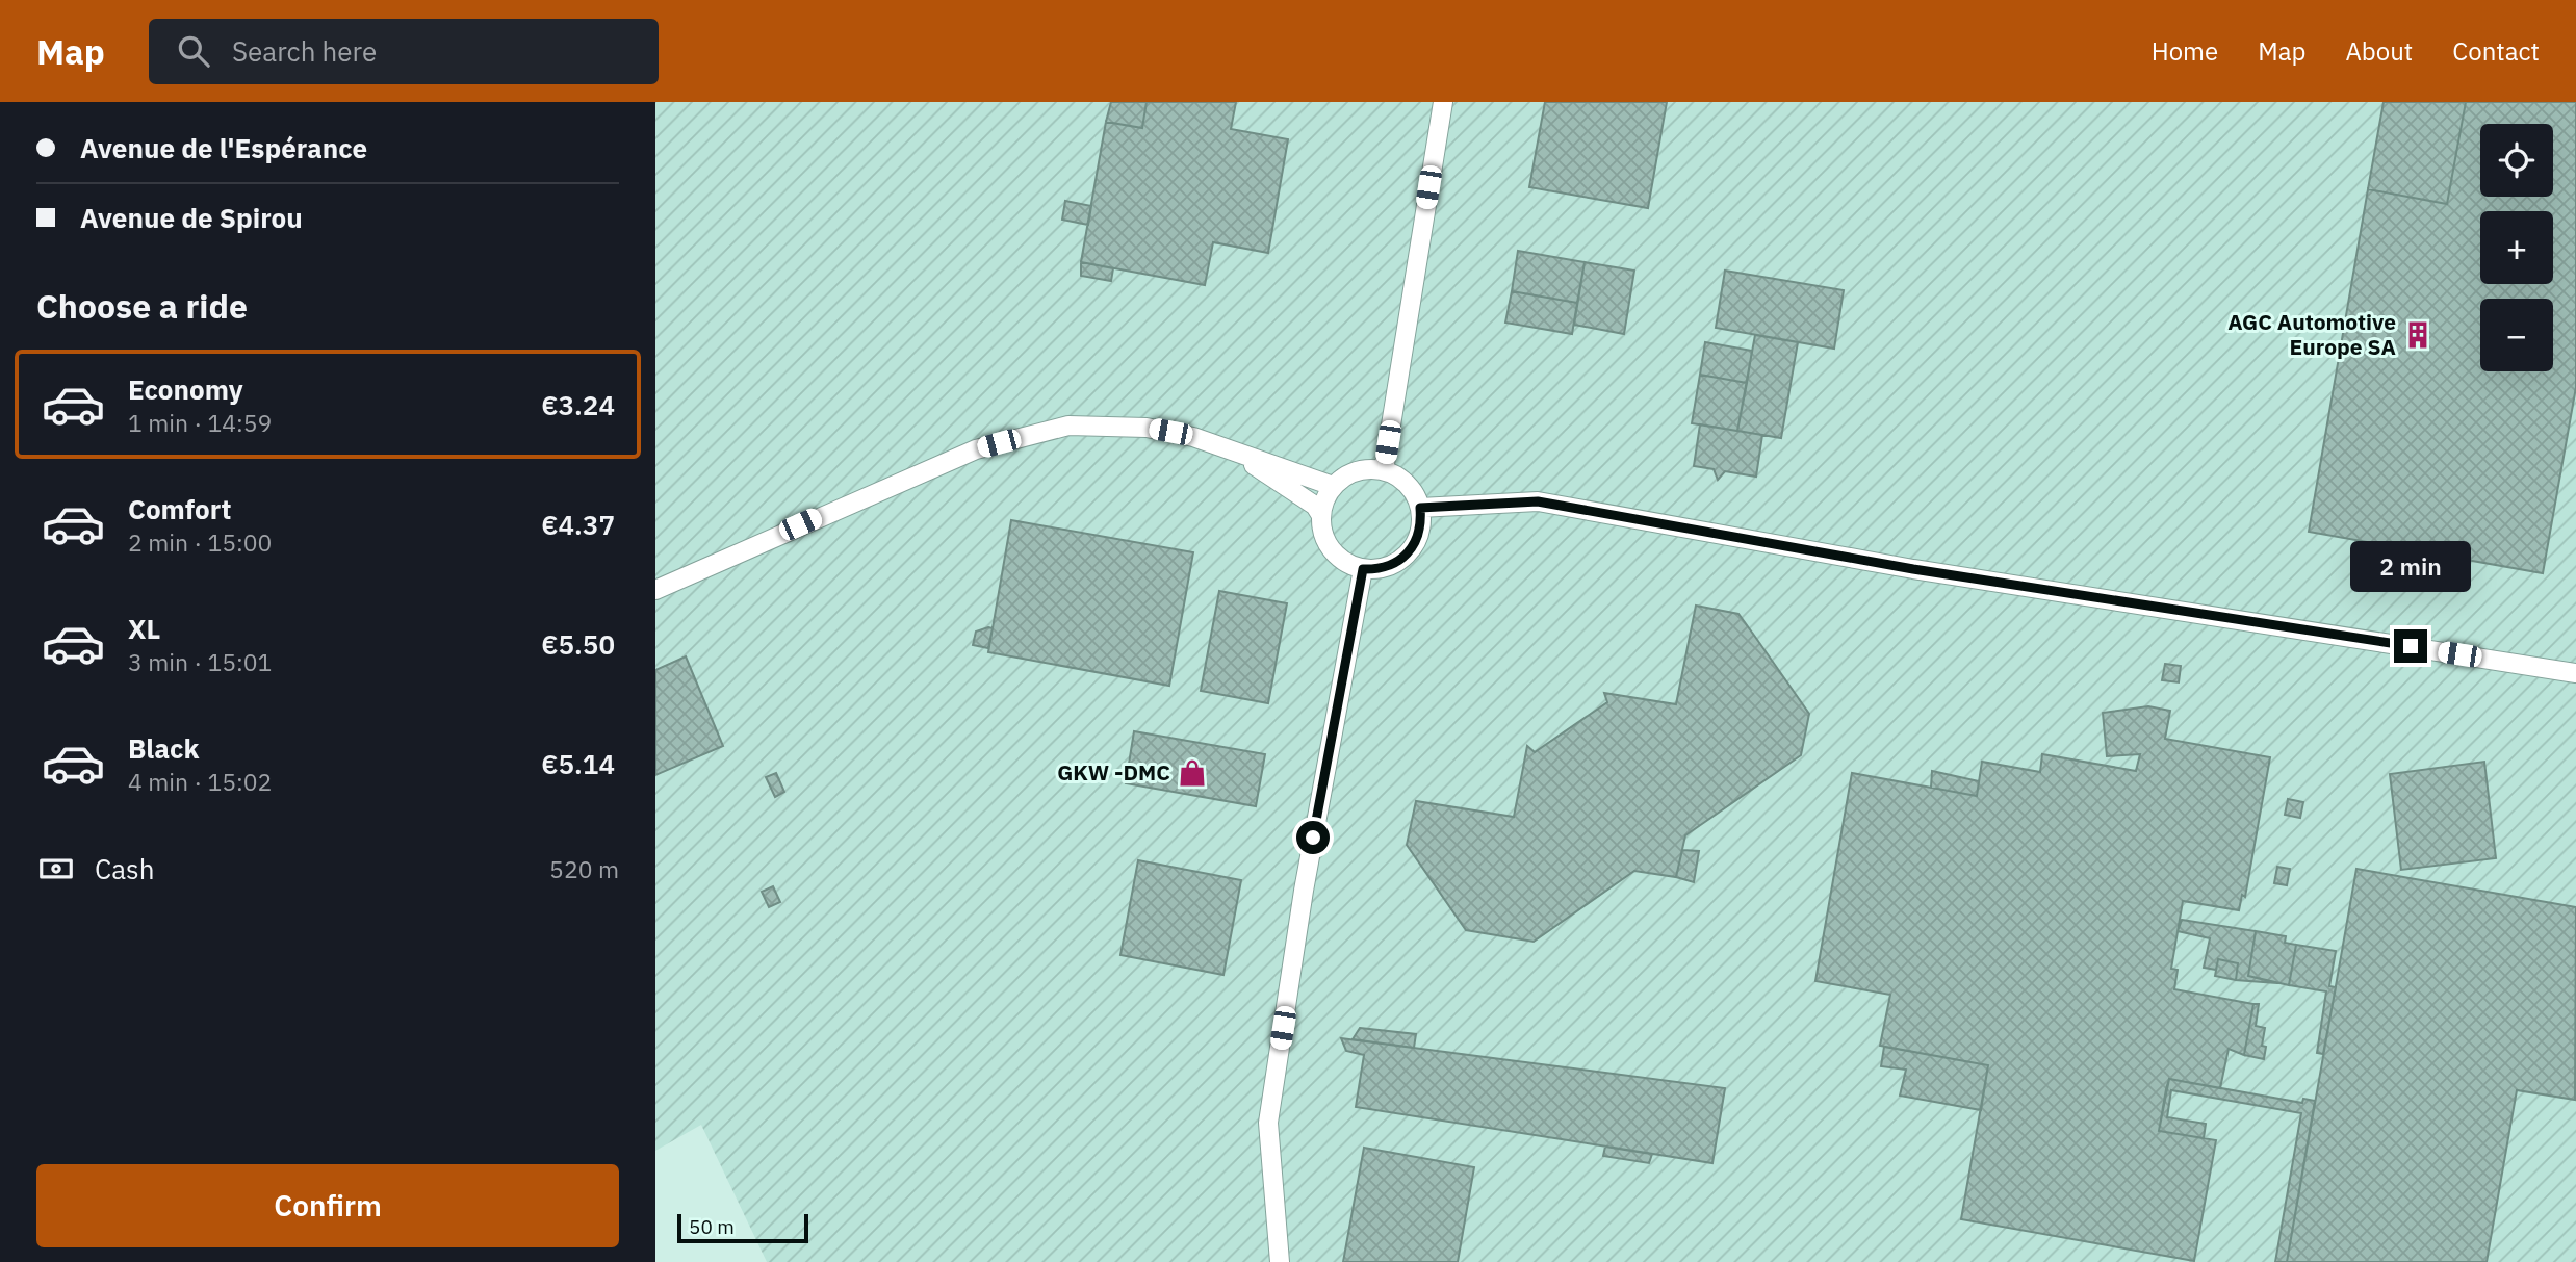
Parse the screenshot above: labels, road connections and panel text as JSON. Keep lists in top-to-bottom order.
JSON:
{
  "places": {
    "building": ["AGC Automotive Europe SA"],
    "shop": ["GKW -DMC"]
  },
  "scale_bar": "50 m",
  "page": {
    "header": "Map",
    "search": "Search here",
    "nav": [
      "Home",
      "Map",
      "About",
      "Contact"
    ],
    "banner": ["Avenue de l'Espérance", "Avenue de Spirou"],
    "map_buttons": ["+", "−"],
    "heading": "Choose a ride",
    "list": [
      {
        "name": "Economy",
        "note": "1 min · 14:59",
        "value": "€3.24"
      },
      {
        "name": "Comfort",
        "note": "2 min · 15:00",
        "value": "€4.37"
      },
      {
        "name": "XL",
        "note": "3 min · 15:01",
        "value": "€5.50"
      },
      {
        "name": "Black",
        "note": "4 min · 15:02",
        "value": "€5.14"
      }
    ],
    "bubble": "2 min",
    "pay": ["Cash", "520 m"],
    "buttons": "Confirm",
    "scale": "50 m"
  }
}
